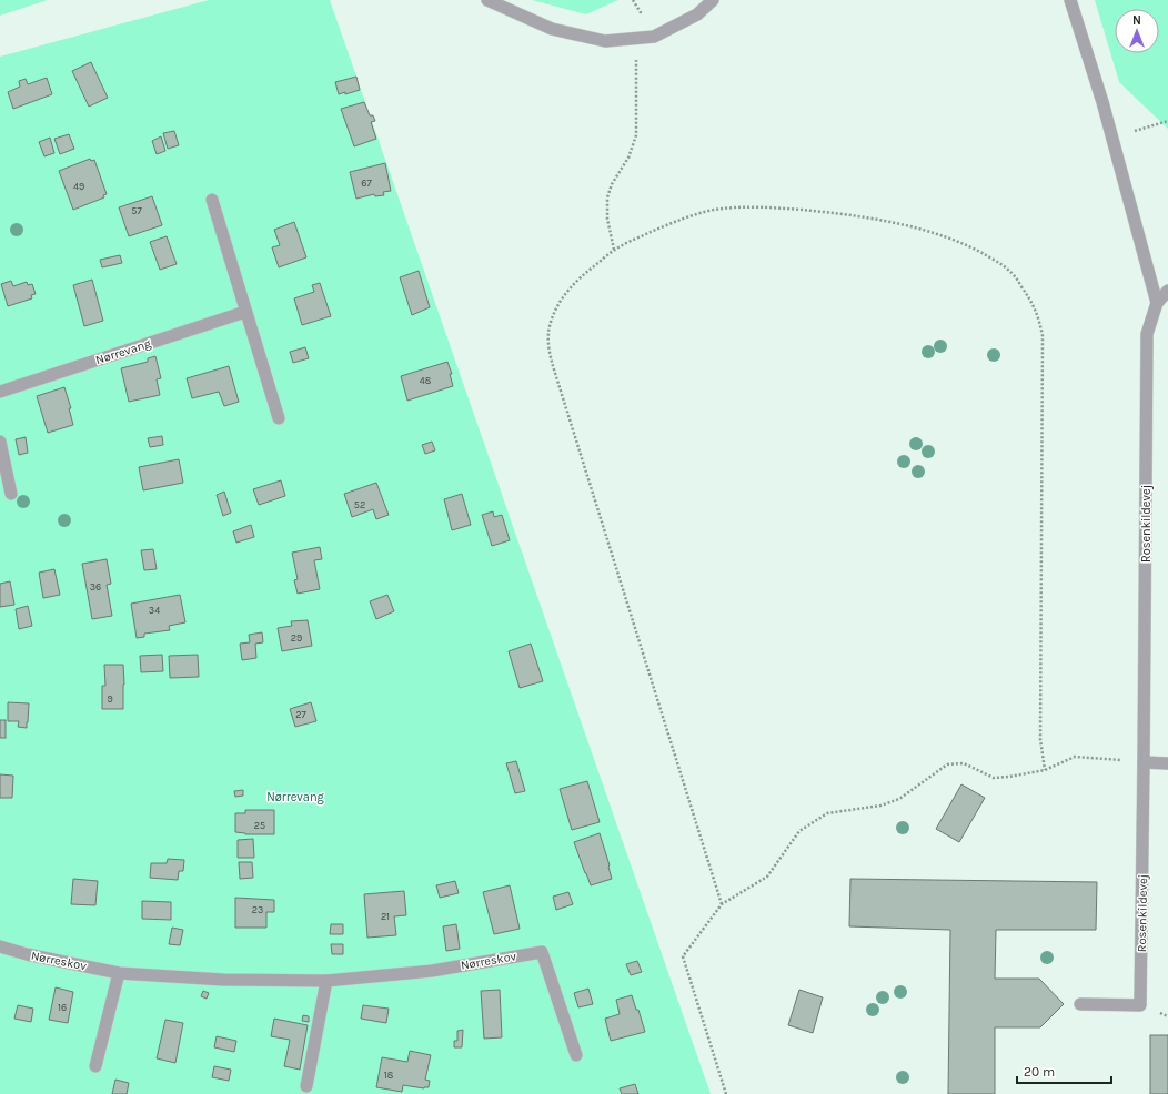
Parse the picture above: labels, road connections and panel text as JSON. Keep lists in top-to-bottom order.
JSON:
{
  "streets": {
    "street": ["Nørrevang", "Rosenkildevej", "Nørreskov"]
  },
  "parks": ["Nørrevang"],
  "house_numbers": [
    "67",
    "49",
    "57",
    "48",
    "52",
    "36",
    "34",
    "29",
    "9",
    "27",
    "25",
    "23",
    "21",
    "16",
    "18"
  ],
  "scale_bar": "20 m",
  "north": "top"
}
